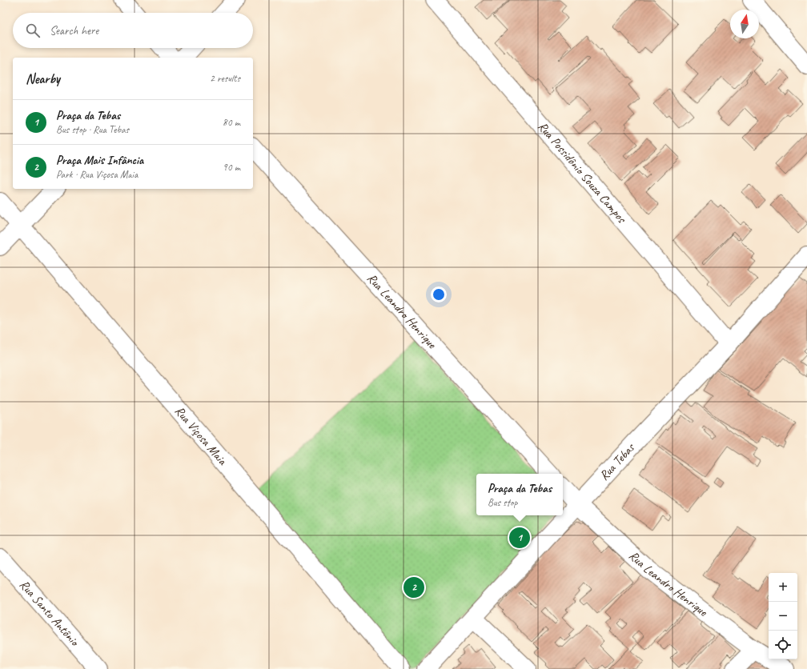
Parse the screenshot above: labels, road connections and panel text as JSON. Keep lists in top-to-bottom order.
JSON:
{
  "streets": {
    "street": [
      "Rua Possidônio Souza Campos",
      "Rua Leandro Henrique",
      "Rua Viçosa Maia",
      "Rua Tebas",
      "Rua Santo Antônio"
    ]
  },
  "crossings": [
    ["Rua Possidônio Souza Campos", "Rua Tebas"],
    ["Rua Leandro Henrique", "Rua Tebas"]
  ],
  "north": "top",
  "page": {
    "search": "Search here",
    "heading": ["Nearby", "2 results"],
    "list": [
      {
        "mark": "1",
        "name": "Praça da Tebas",
        "note": "Bus stop · Rua Tebas",
        "value": "80 m"
      },
      {
        "mark": "2",
        "name": "Praça Mais Infância",
        "note": "Park · Rua Viçosa Maia",
        "value": "90 m"
      }
    ],
    "popup": ["Praça da Tebas", "Bus stop"],
    "pins": ["1", "2"],
    "map_buttons": ["+", "−"]
  }
}
